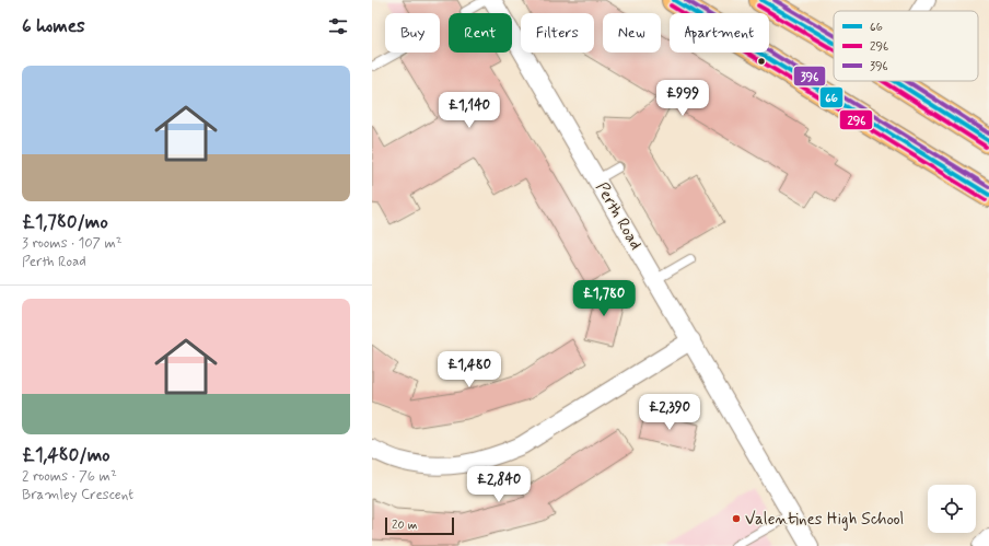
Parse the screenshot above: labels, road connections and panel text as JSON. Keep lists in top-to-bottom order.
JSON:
{
  "streets": {
    "street": ["Perth Road"]
  },
  "places": ["Valentines High School"],
  "lines": ["transit line 66", "transit line 396", "transit line 296"],
  "legend": ["66", "296", "396"],
  "scale_bar": "20 m",
  "page": {
    "heading": "6 homes",
    "chip": [
      "Buy",
      "Rent",
      "Filters",
      "New",
      "Apartment"
    ],
    "list": [
      {
        "name": "£1,780/mo",
        "note": "3 rooms · 107 m² · Perth Road"
      },
      {
        "name": "£1,480/mo",
        "note": "2 rooms · 76 m² · Bramley Crescent"
      }
    ],
    "price": [
      "£999",
      "£1,140",
      "£1,780",
      "£1,480",
      "£2,390",
      "£2,840"
    ],
    "scale": "20 m"
  }
}
